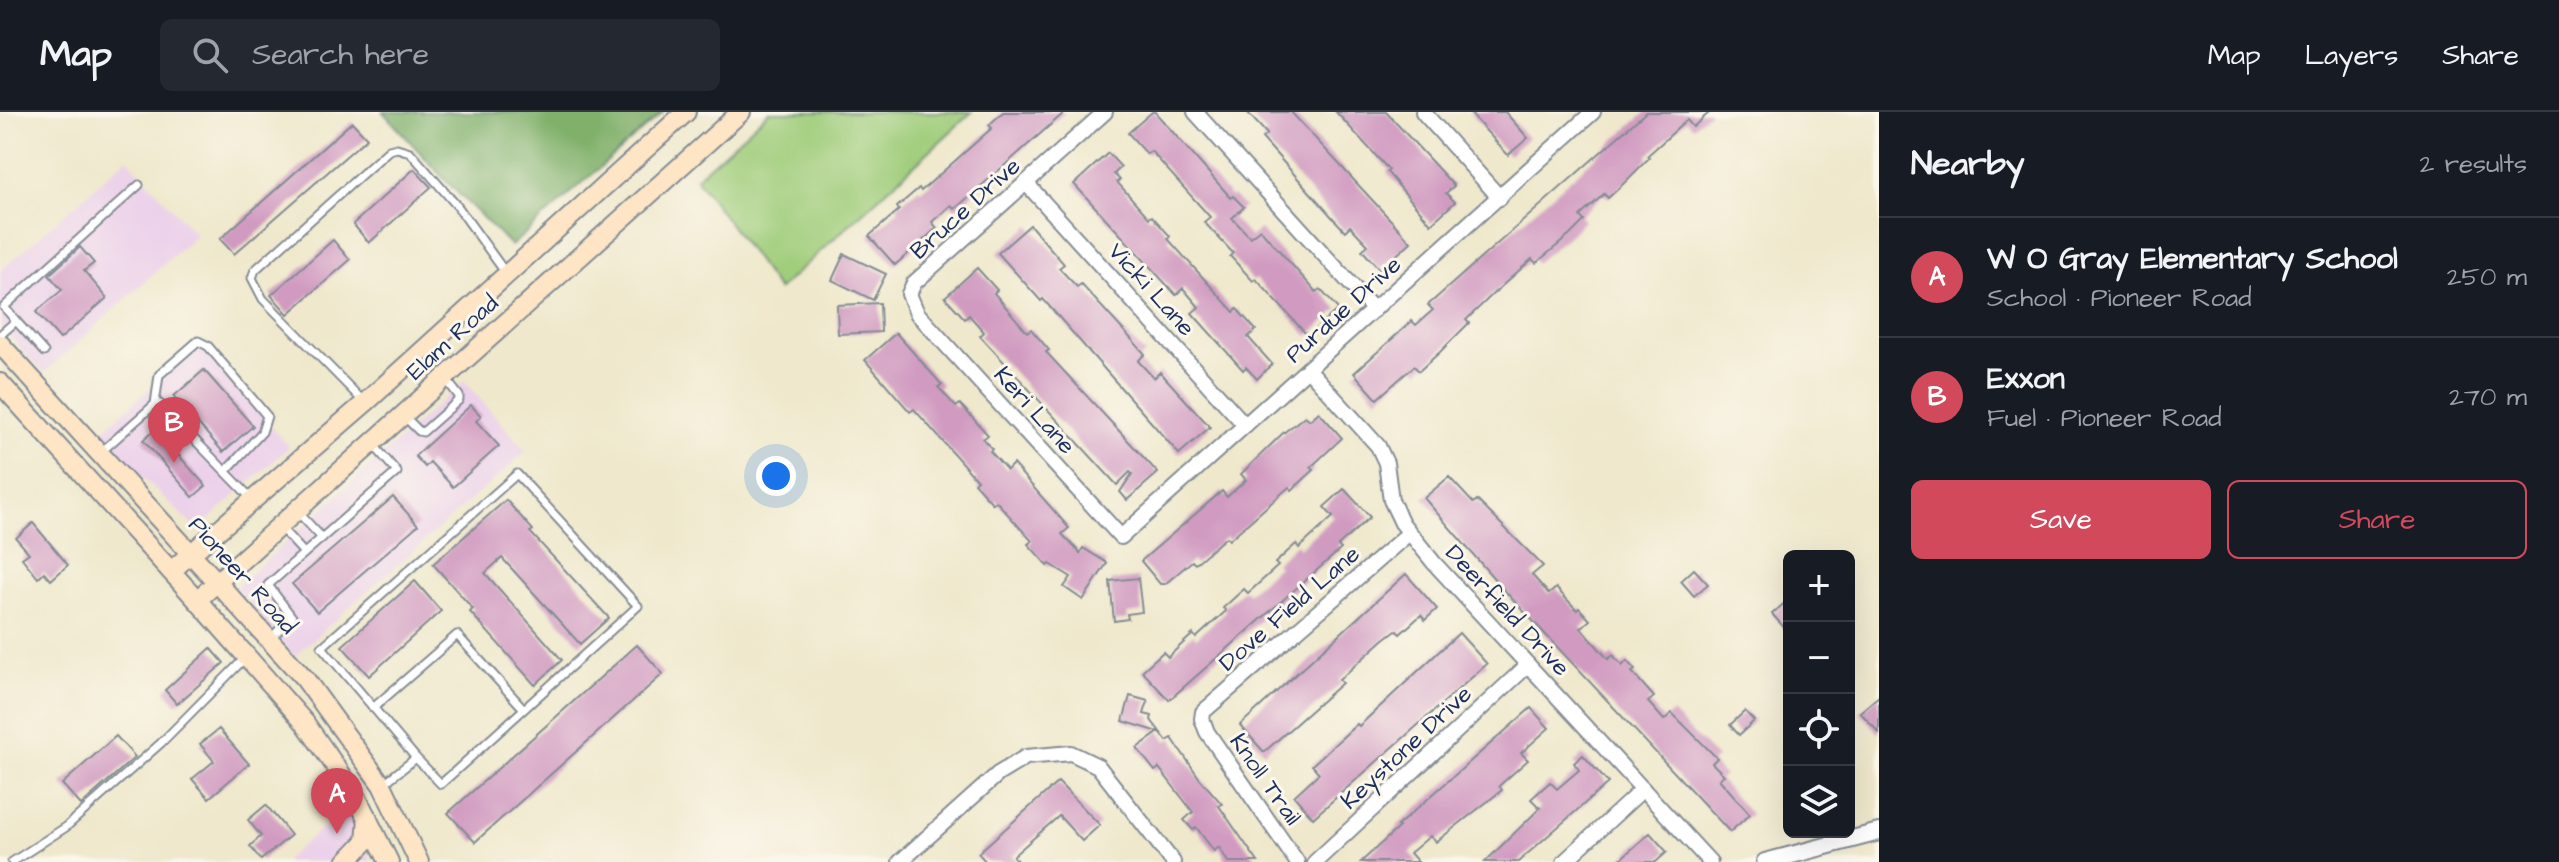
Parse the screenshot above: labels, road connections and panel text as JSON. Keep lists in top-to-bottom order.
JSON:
{
  "streets": {
    "main road": ["Elam Road", "Pioneer Road"],
    "street": [
      "Bruce Drive",
      "Vicki Lane",
      "Purdue Drive",
      "Keri Lane",
      "Dove Field Lane",
      "Deerfield Drive",
      "Keystone Drive",
      "Knoll Trail"
    ]
  },
  "crossings": [
    ["Bruce Drive", "Vicki Lane"],
    ["Bruce Drive", "Keri Lane"],
    ["Vicki Lane", "Purdue Drive"],
    ["Purdue Drive", "Keri Lane"],
    ["Purdue Drive", "Deerfield Drive"],
    ["Elam Road", "Pioneer Road"],
    ["Dove Field Lane", "Deerfield Drive"],
    ["Dove Field Lane", "Knoll Trail"],
    ["Deerfield Drive", "Keystone Drive"]
  ],
  "page": {
    "header": "Map",
    "search": "Search here",
    "nav": ["Map", "Layers", "Share"],
    "heading": ["Nearby", "2 results"],
    "list": [
      {
        "mark": "A",
        "name": "W O Gray Elementary School",
        "note": "School · Pioneer Road",
        "value": "250 m"
      },
      {
        "mark": "B",
        "name": "Exxon",
        "note": "Fuel · Pioneer Road",
        "value": "270 m"
      }
    ],
    "pins": ["B", "A"],
    "buttons": ["Save", "Share"],
    "map_buttons": ["+", "−"]
  }
}
